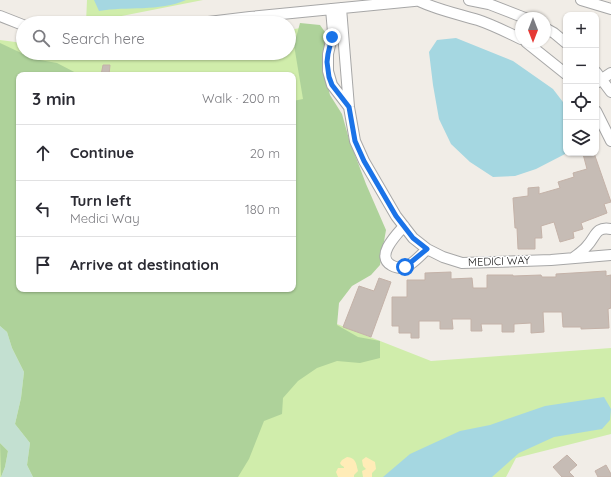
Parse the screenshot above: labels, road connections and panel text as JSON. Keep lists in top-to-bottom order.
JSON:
{
  "streets": {
    "street": ["MEDICI WAY"]
  },
  "north": "bottom",
  "page": {
    "map_buttons": ["+", "−"],
    "search": "Search here",
    "heading": ["3 min", "Walk · 200 m"],
    "list": [
      ["Continue", "20 m"],
      ["Turn left", "Medici Way", "180 m"],
      "Arrive at destination"
    ]
  }
}
